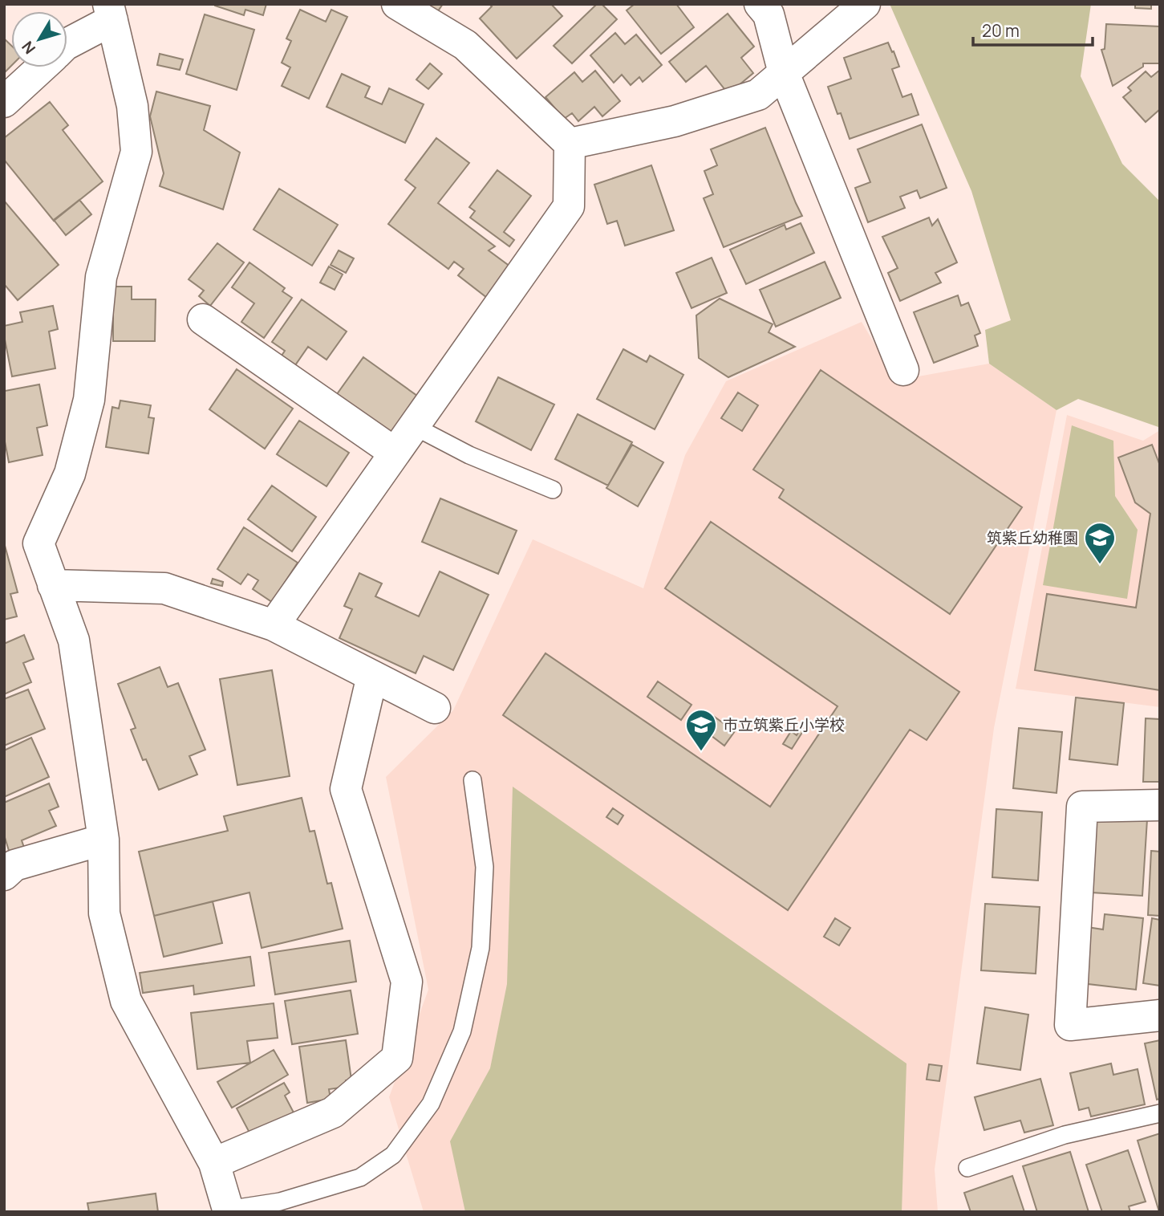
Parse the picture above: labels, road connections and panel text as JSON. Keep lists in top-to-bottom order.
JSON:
{
  "places": {
    "school or university": ["筑紫丘幼稚園", "市立筑紫丘小学校"]
  },
  "scale_bar": "20 m",
  "north": "bottom left"
}
